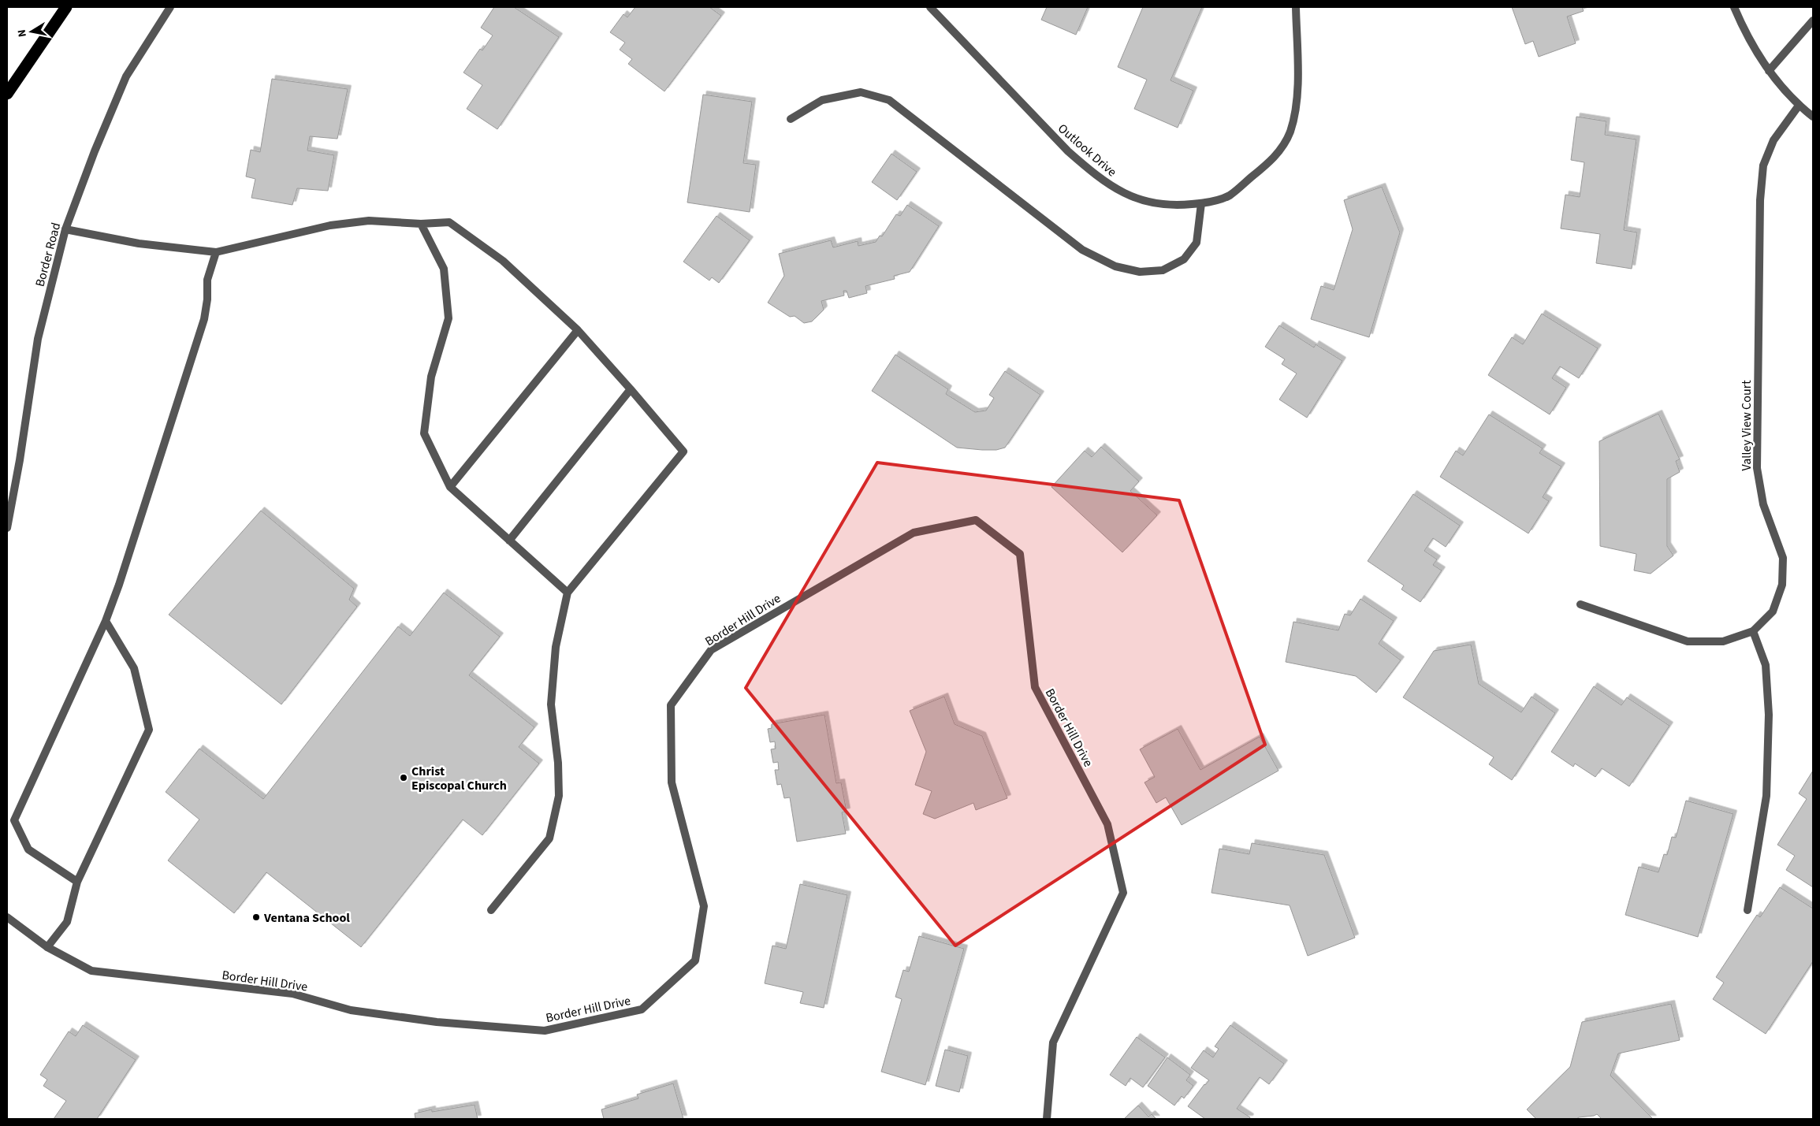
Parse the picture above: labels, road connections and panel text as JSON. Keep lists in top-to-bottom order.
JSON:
{
  "streets": {
    "street": [
      "Outlook Drive",
      "Border Road",
      "Valley View Court",
      "Border Hill Drive"
    ]
  },
  "places": ["Christ Episcopal Church", "Ventana School"],
  "north": "left"
}
